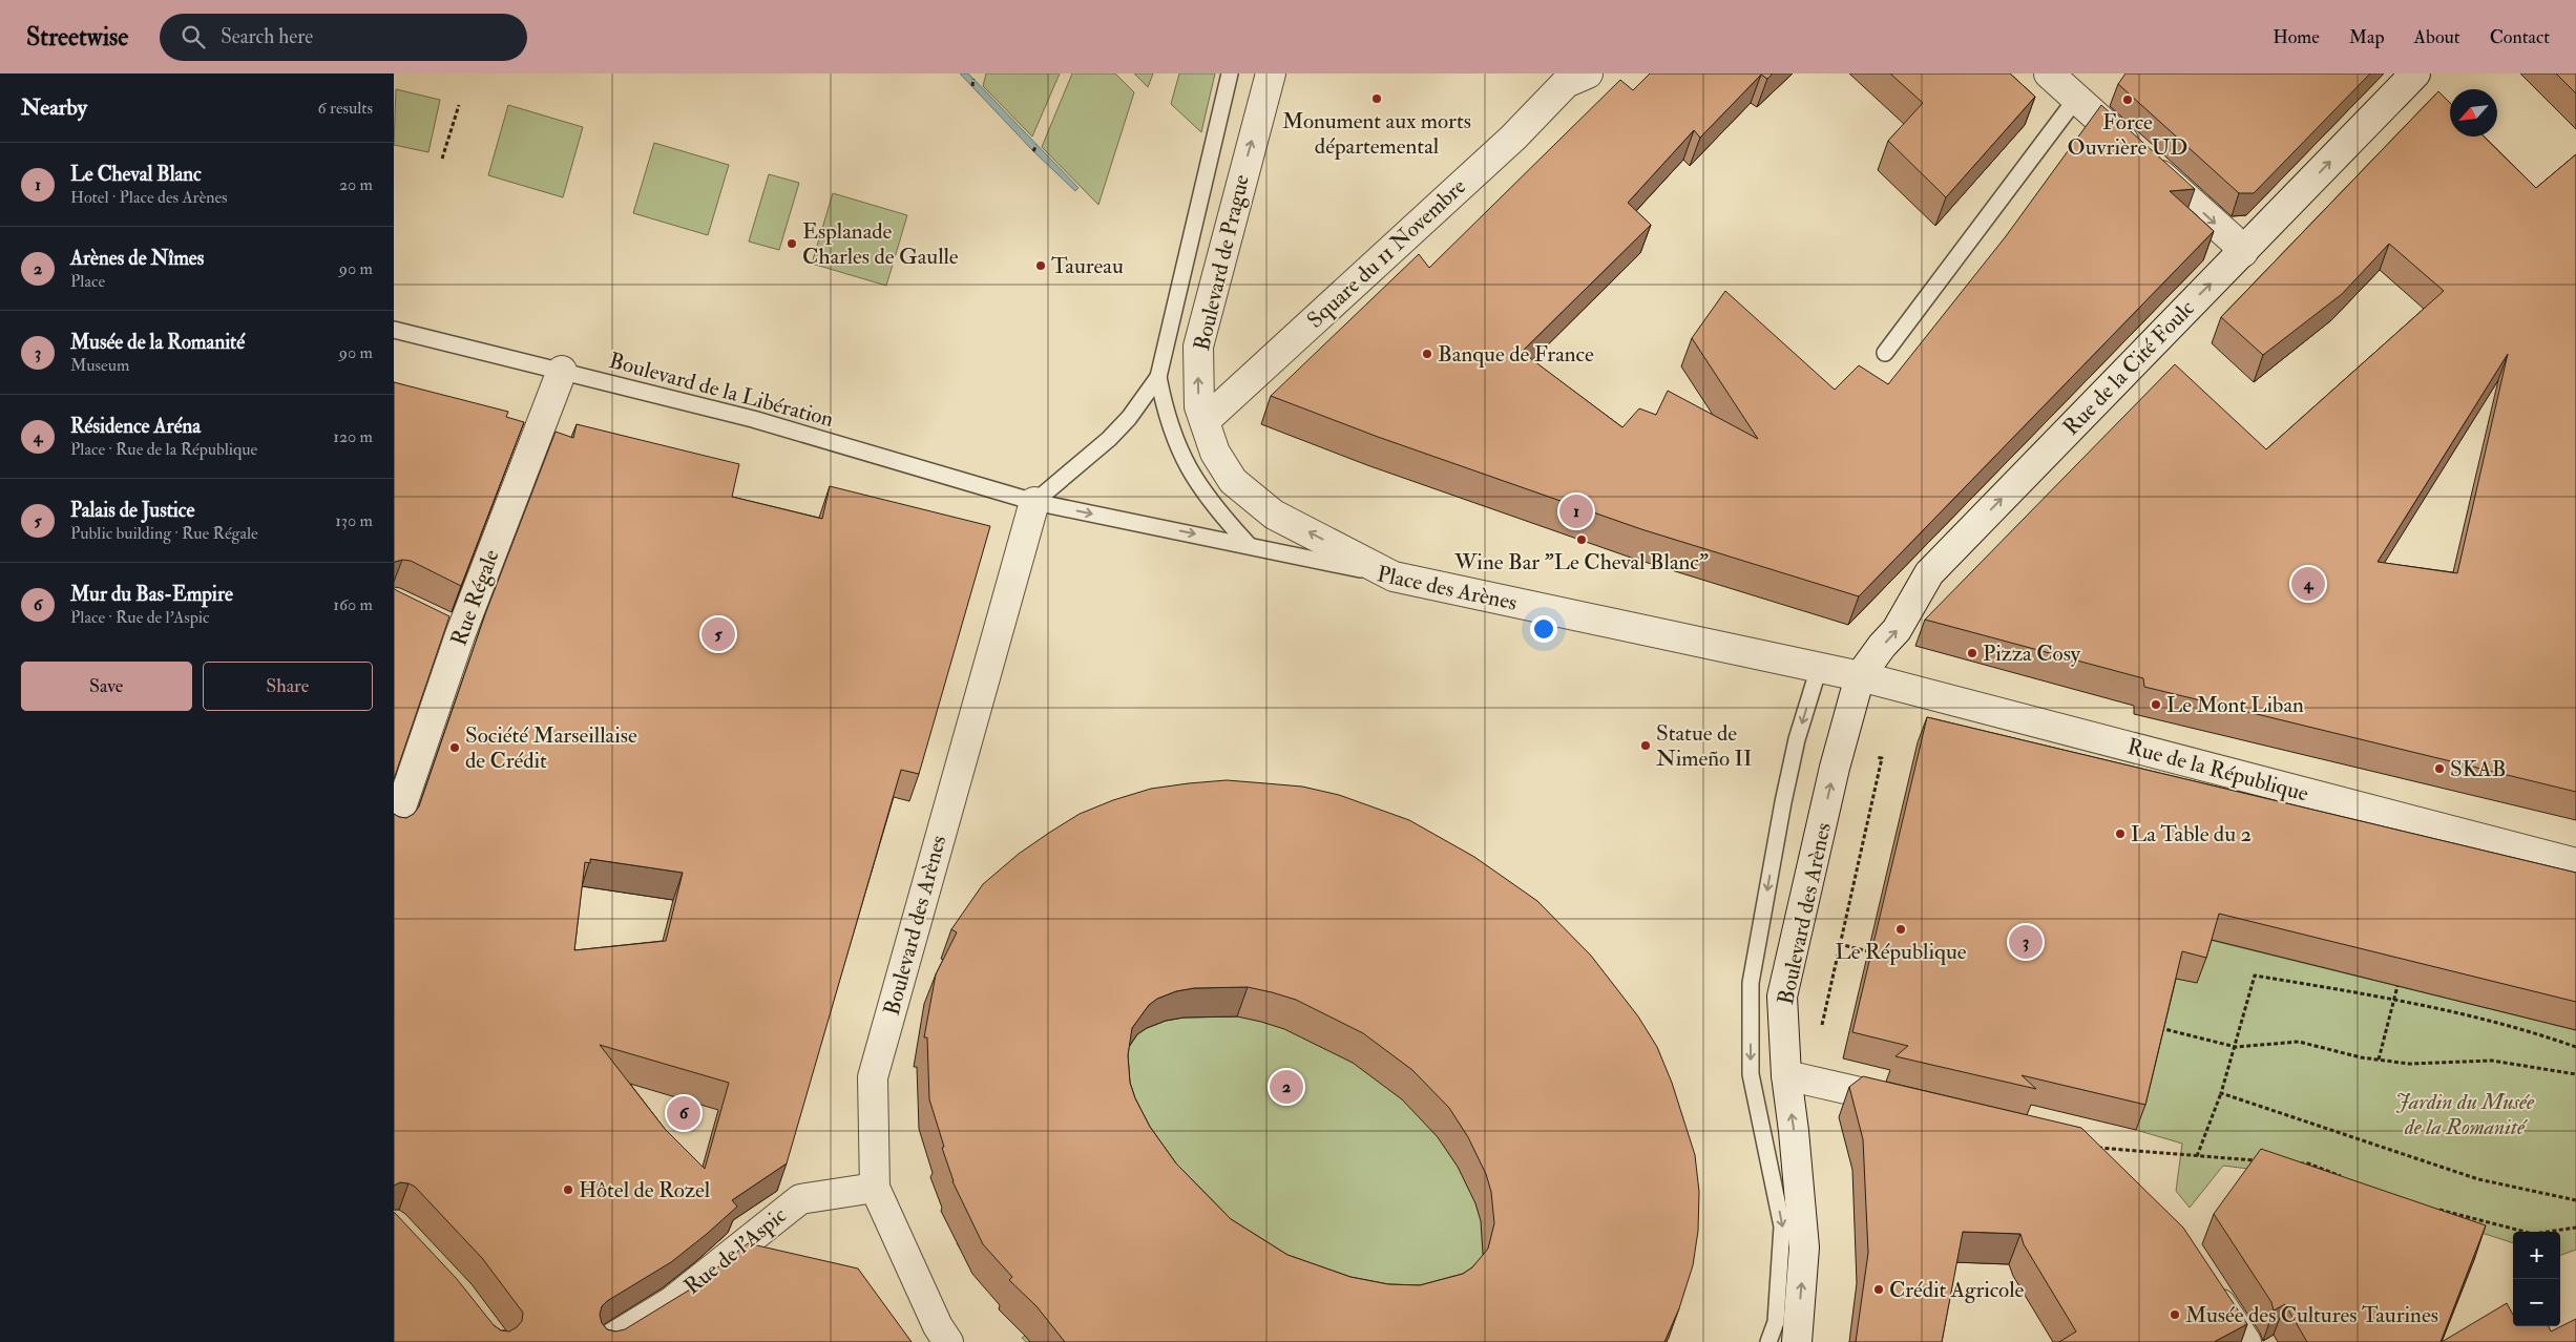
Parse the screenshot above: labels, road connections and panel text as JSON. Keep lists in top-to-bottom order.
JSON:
{
  "streets": {
    "street": [
      "Square du 11 Novembre",
      "Boulevard de Prague",
      "Rue de la Cité Foulc",
      "Place des Arènes",
      "Rue Régale",
      "Rue de la République",
      "Boulevard des Arènes",
      "Rue de l'Aspic"
    ],
    "lane": ["Boulevard de la Libération"]
  },
  "crossings": [
    ["Square du 11 Novembre", "Boulevard de Prague"],
    ["Boulevard de Prague", "Place des Arènes"],
    ["Rue de la Cité Foulc", "Place des Arènes"],
    ["Rue de la Cité Foulc", "Rue de la République"],
    ["Rue de la Cité Foulc", "Boulevard des Arènes"],
    ["Boulevard de la Libération", "Place des Arènes"],
    ["Boulevard de la Libération", "Rue Régale"],
    ["Boulevard de la Libération", "Boulevard des Arènes"],
    ["Place des Arènes", "Rue de la République"],
    ["Place des Arènes", "Boulevard des Arènes"],
    ["Rue de la République", "Boulevard des Arènes"],
    ["Boulevard des Arènes", "Rue de l'Aspic"]
  ],
  "one_way": ["Boulevard de Prague", "Rue de la Cité Foulc", "Boulevard des Arènes"],
  "parks": ["Jardin du Musée de la Romanité"],
  "places": [
    "Monument aux morts départemental",
    "Force Ouvrière UD",
    "Esplanade Charles de Gaulle",
    "Taureau",
    "Banque de France",
    "Wine Bar \"Le Cheval Blanc\"",
    "Pizza Cosy",
    "Le Mont Liban",
    "Statue de Nimeño II",
    "Société Marseillaise de Crédit",
    "SKAB",
    "La Table du 2",
    "Le République",
    "Hôtel de Rozel",
    "Crédit Agricole",
    "Musée des Cultures Taurines"
  ],
  "north": "bottom left",
  "page": {
    "header": "Streetwise",
    "search": "Search here",
    "nav": [
      "Home",
      "Map",
      "About",
      "Contact"
    ],
    "heading": ["Nearby", "6 results"],
    "list": [
      {
        "mark": "1",
        "name": "Le Cheval Blanc",
        "note": "Hotel · Place des Arènes",
        "value": "20 m"
      },
      {
        "mark": "2",
        "name": "Arènes de Nîmes",
        "note": "Place",
        "value": "90 m"
      },
      {
        "mark": "3",
        "name": "Musée de la Romanité",
        "note": "Museum",
        "value": "90 m"
      },
      {
        "mark": "4",
        "name": "Résidence Aréna",
        "note": "Place · Rue de la République",
        "value": "120 m"
      },
      {
        "mark": "5",
        "name": "Palais de Justice",
        "note": "Public building · Rue Régale",
        "value": "130 m"
      },
      {
        "mark": "6",
        "name": "Mur du Bas-Empire",
        "note": "Place · Rue de l'Aspic",
        "value": "160 m"
      }
    ],
    "pins": [
      "1",
      "4",
      "5",
      "3",
      "2",
      "6"
    ],
    "buttons": ["Save", "Share"],
    "map_buttons": ["+", "−"]
  }
}
